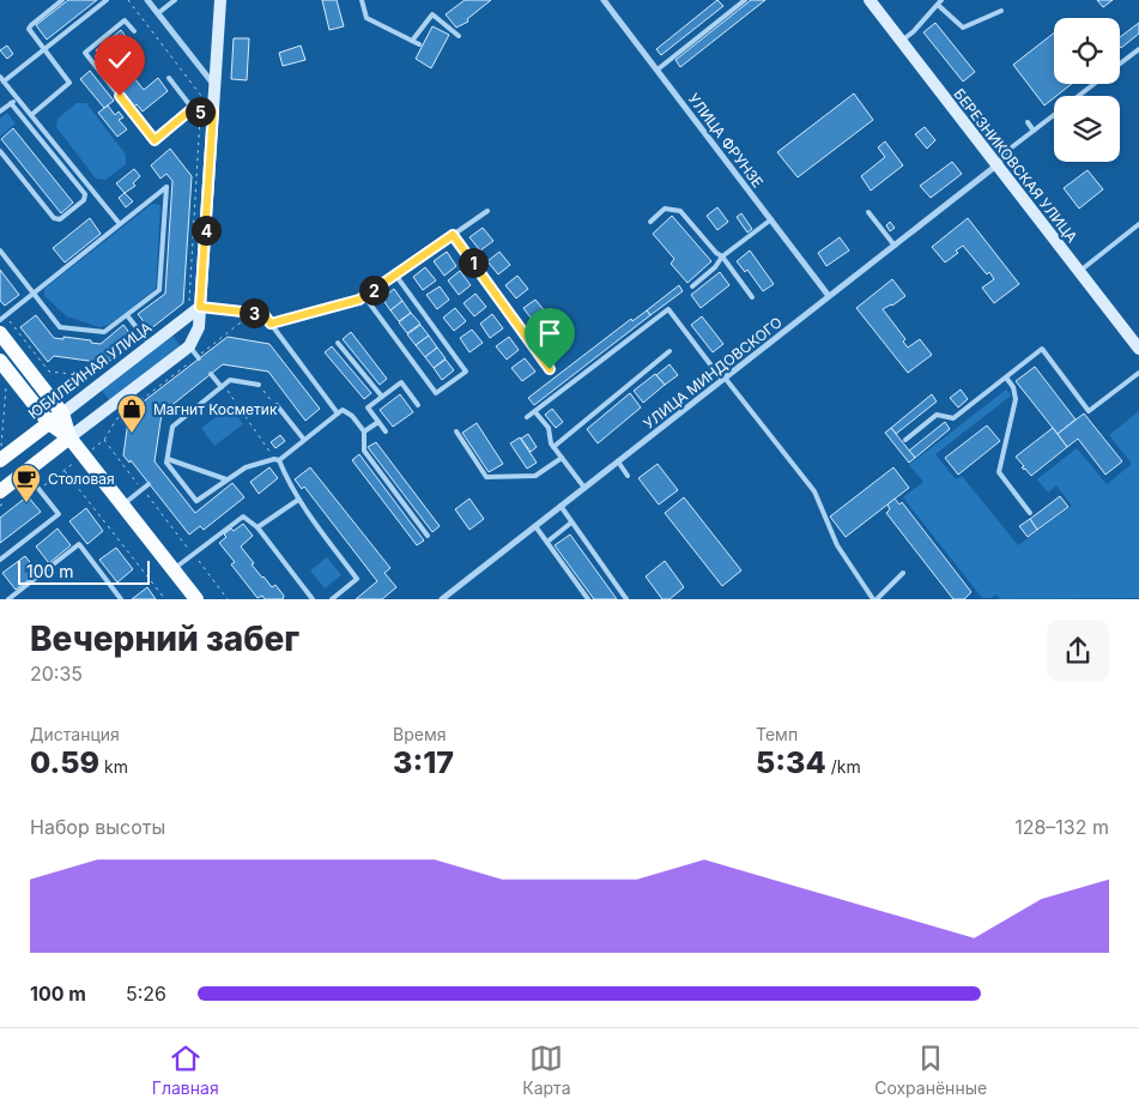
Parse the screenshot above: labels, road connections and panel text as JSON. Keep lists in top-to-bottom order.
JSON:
{
  "streets": {
    "main road": ["ЮБИЛЕЙНАЯ УЛИЦА"],
    "street": ["УЛИЦА ФРУНЗЕ", "БЕРЕЗНИКОВСКАЯ УЛИЦА", "УЛИЦА МИНДОВСКОГО"]
  },
  "crossings": [
    ["УЛИЦА ФРУНЗЕ", "УЛИЦА МИНДОВСКОГО"],
    ["БЕРЕЗНИКОВСКАЯ УЛИЦА", "УЛИЦА МИНДОВСКОГО"]
  ],
  "places": {
    "shop": ["Магнит Косметик"],
    "cafe": ["Столовая"]
  },
  "scale_bar": "100 m",
  "page": {
    "pins": [
      "5",
      "4",
      "1",
      "2",
      "3"
    ],
    "scale": "100 m",
    "heading": ["Вечерний забег", "20:35"],
    "stats": [
      ["Дистанция", "0.59 km"],
      ["Время", "3:17"],
      ["Темп", "5:34 /km"]
    ],
    "chart": ["Набор высоты", "128–132 m"],
    "list": [
      {
        "name": "100 m",
        "note": "5:26"
      }
    ],
    "tabs": ["Главная", "Карта", "Сохранённые"]
  }
}
